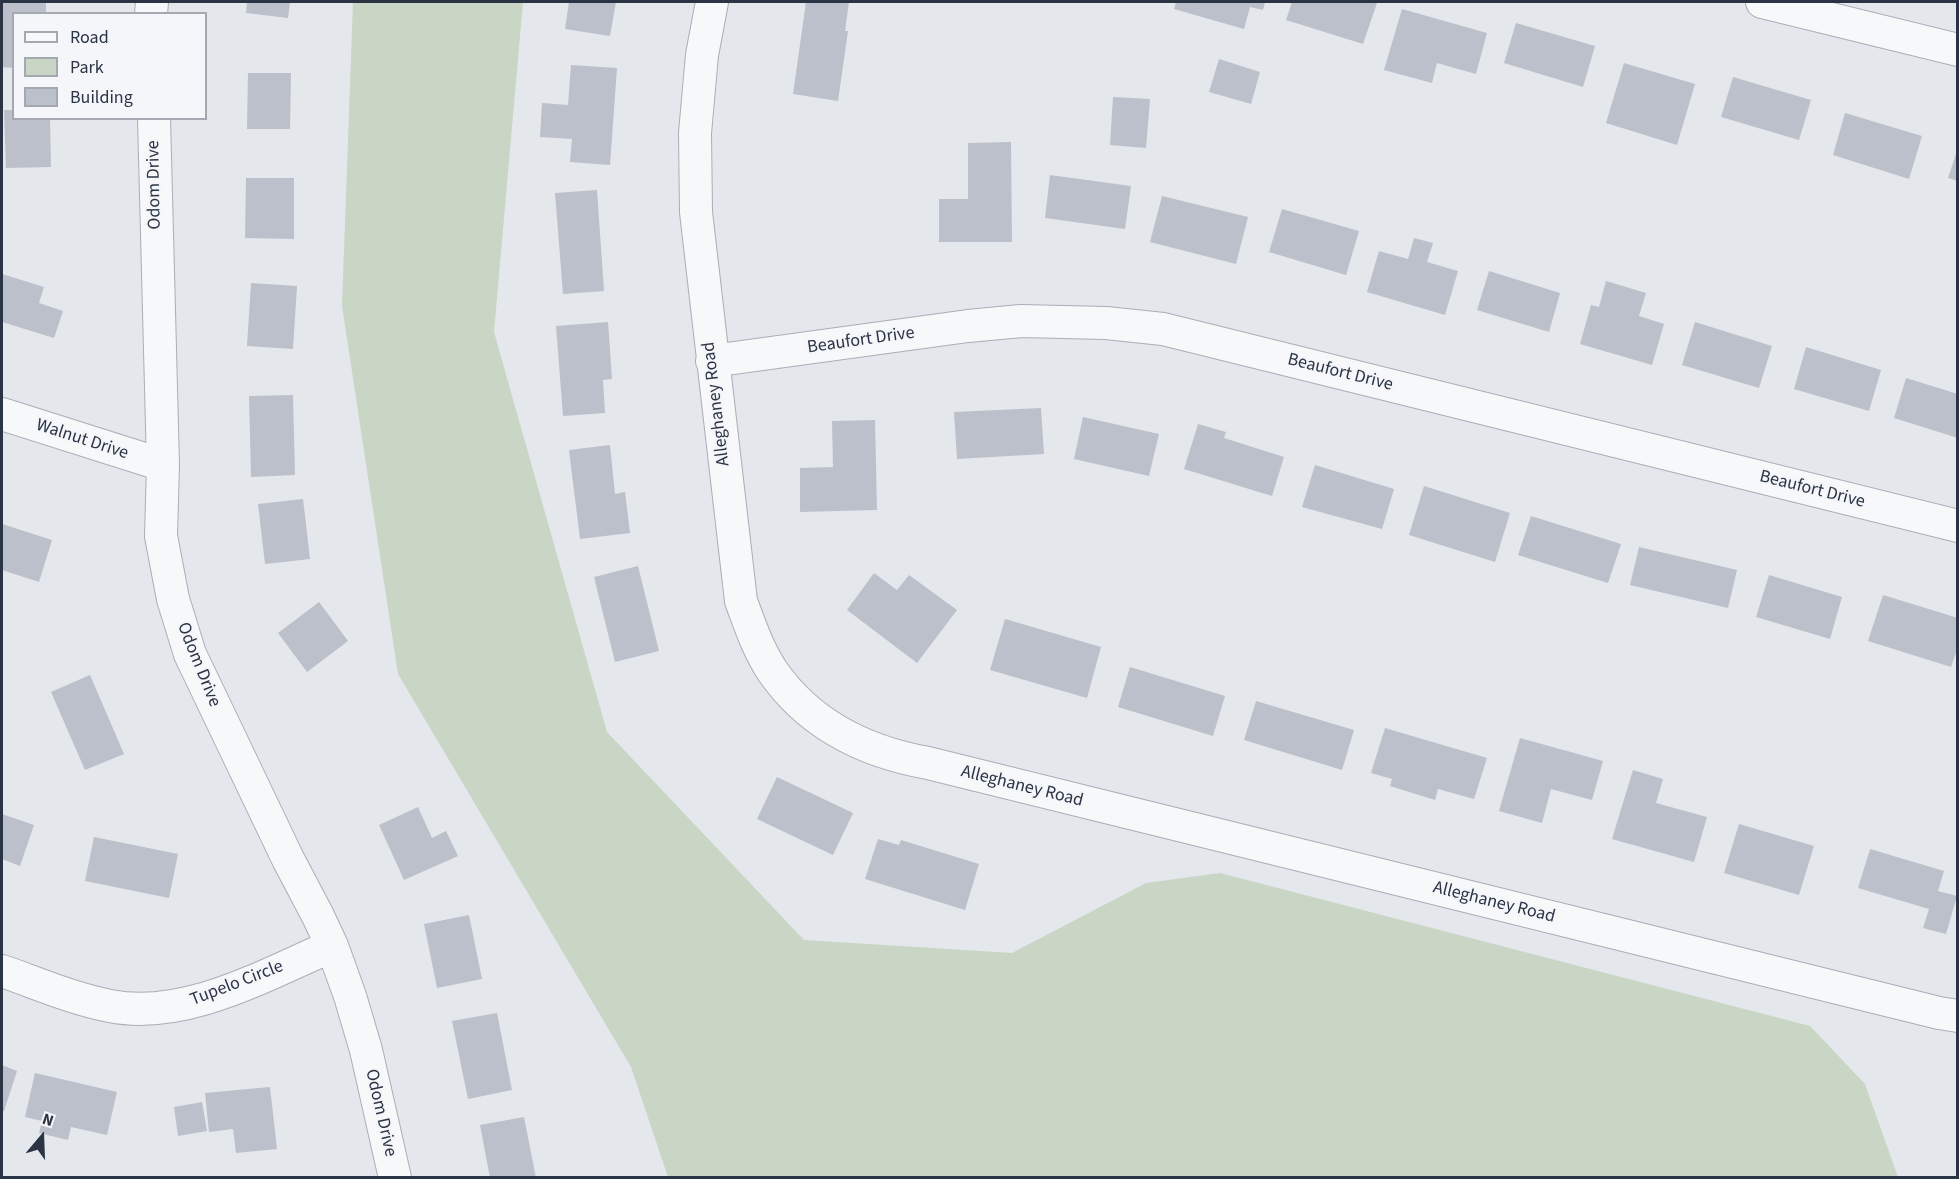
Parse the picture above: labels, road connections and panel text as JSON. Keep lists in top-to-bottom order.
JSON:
{
  "streets": {
    "street": [
      "Odom Drive",
      "Beaufort Drive",
      "Alleghaney Road",
      "Walnut Drive",
      "Tupelo Circle"
    ]
  },
  "crossings": [
    ["Odom Drive", "Walnut Drive"],
    ["Odom Drive", "Tupelo Circle"],
    ["Beaufort Drive", "Alleghaney Road"]
  ],
  "legend": ["Road", "Park", "Building"],
  "north": "top"
}
